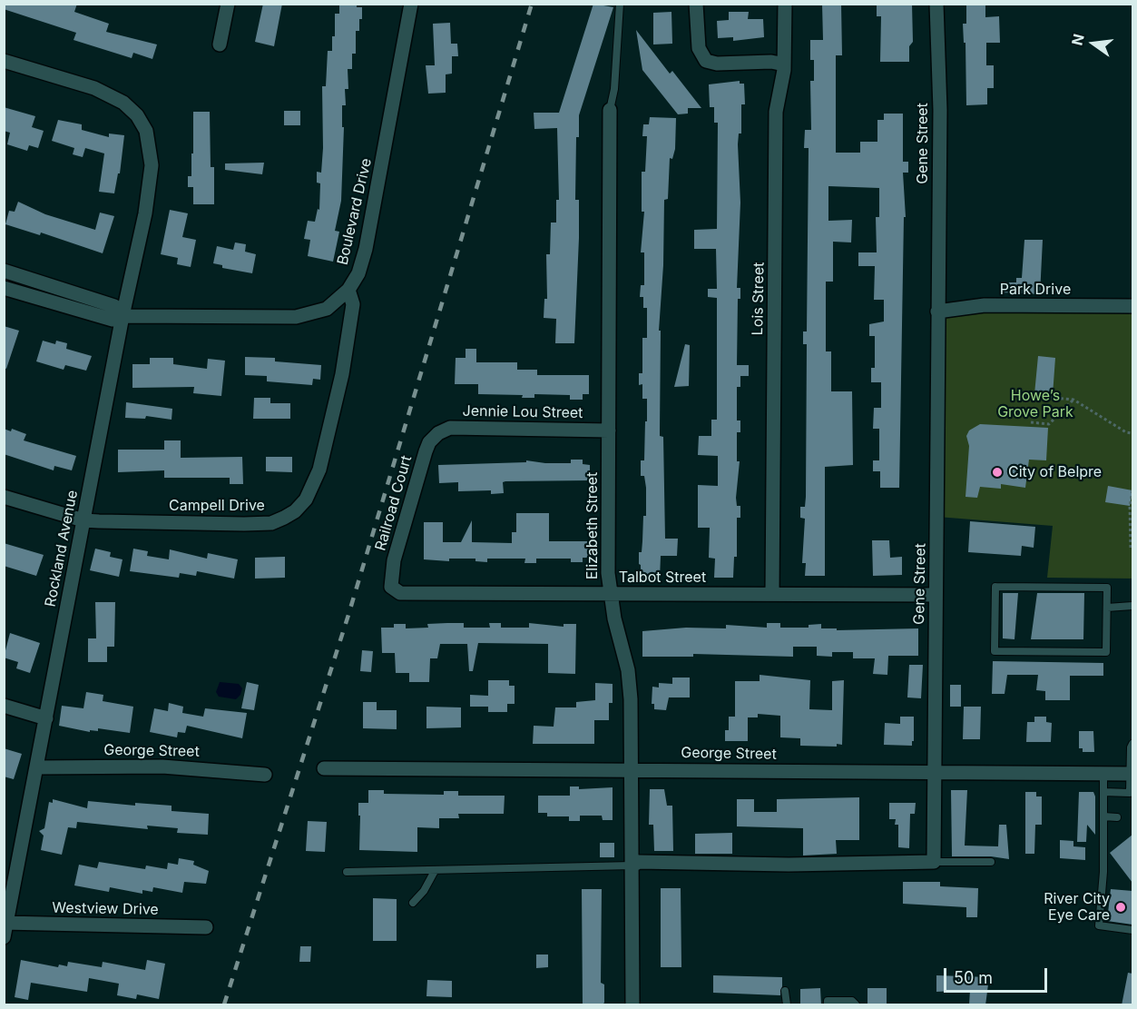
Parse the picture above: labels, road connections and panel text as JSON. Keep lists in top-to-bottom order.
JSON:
{
  "streets": {
    "street": [
      "Gene Street",
      "Boulevard Drive",
      "Park Drive",
      "Lois Street",
      "Jennie Lou Street",
      "Railroad Court",
      "Campell Drive",
      "Elizabeth Street",
      "Rockland Avenue",
      "Talbot Street",
      "George Street",
      "Westview Drive"
    ]
  },
  "crossings": [
    ["Gene Street", "Park Drive"],
    ["Gene Street", "Talbot Street"],
    ["Gene Street", "George Street"],
    ["Boulevard Drive", "Campell Drive"],
    ["Boulevard Drive", "Rockland Avenue"],
    ["Lois Street", "Talbot Street"],
    ["Jennie Lou Street", "Railroad Court"],
    ["Jennie Lou Street", "Elizabeth Street"],
    ["Railroad Court", "Talbot Street"],
    ["Campell Drive", "Rockland Avenue"],
    ["Elizabeth Street", "Talbot Street"],
    ["Elizabeth Street", "George Street"],
    ["Rockland Avenue", "George Street"],
    ["Rockland Avenue", "Westview Drive"]
  ],
  "parks": ["Howe’s Grove Park"],
  "places": ["City of Belpre", "River City Eye Care"],
  "scale_bar": "50 m",
  "north": "left"
}
